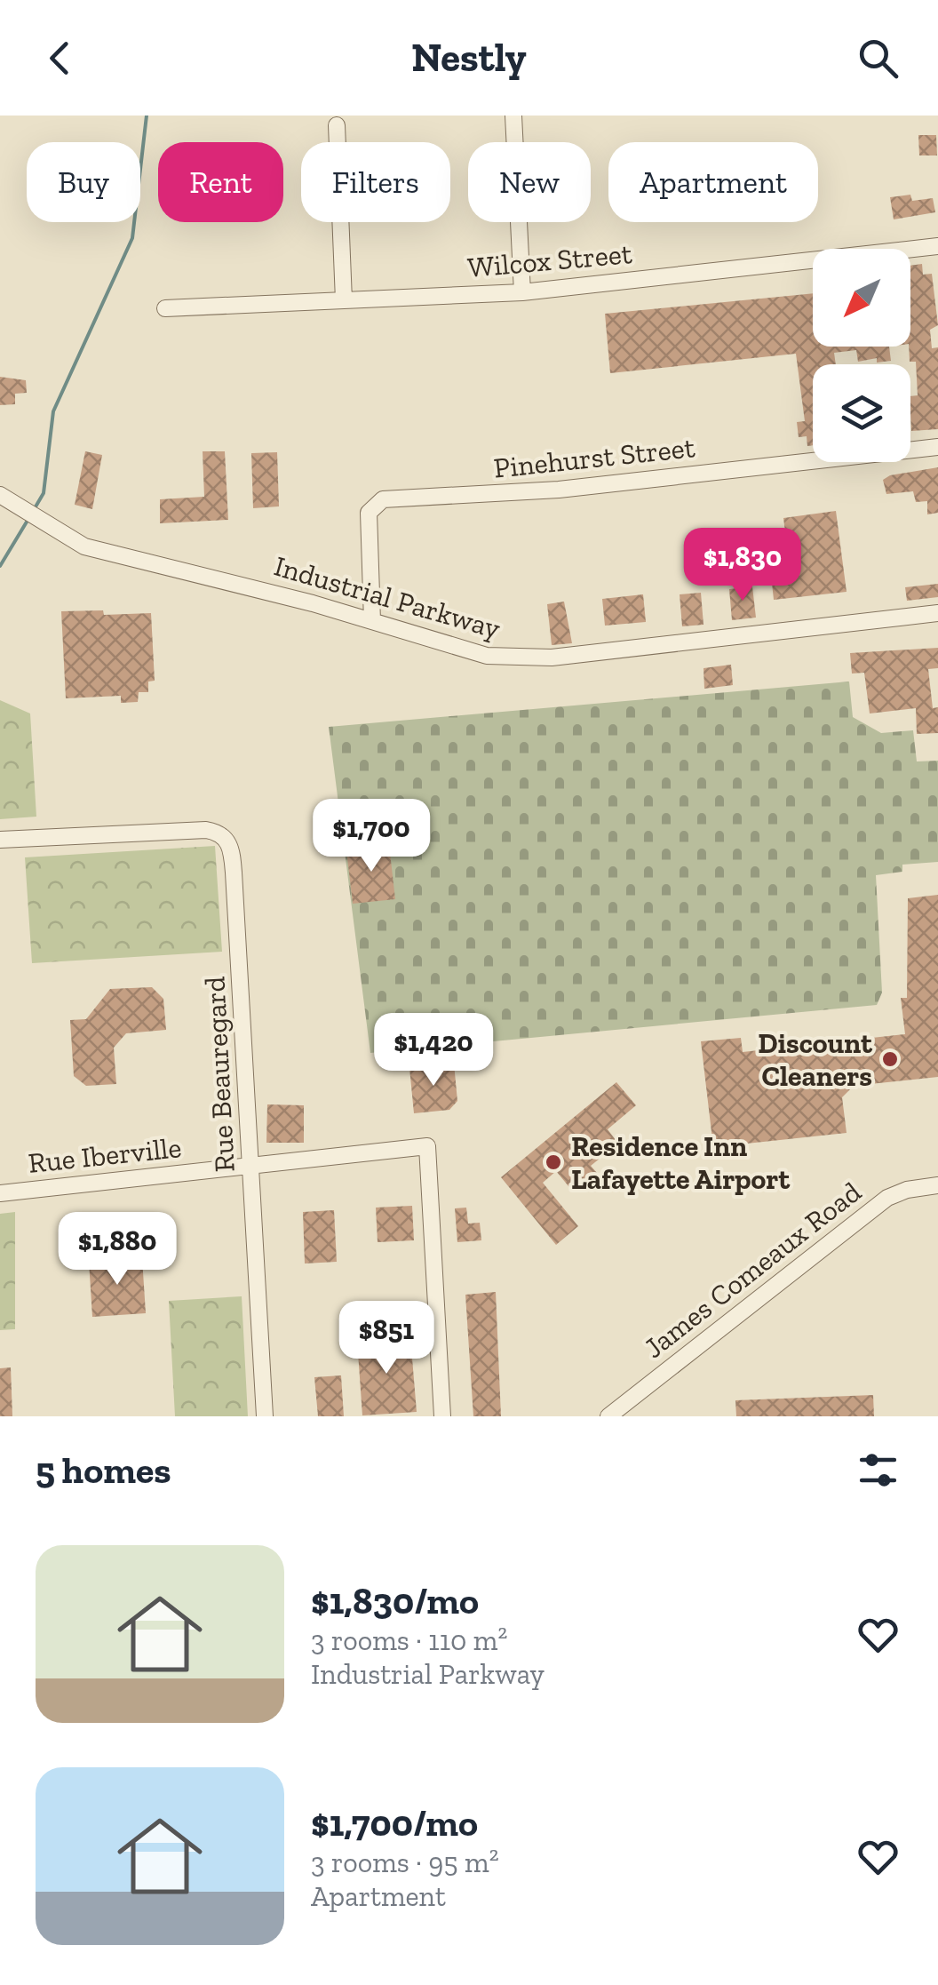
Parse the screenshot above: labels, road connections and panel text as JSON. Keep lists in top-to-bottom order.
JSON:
{
  "streets": {
    "street": [
      "Wilcox Street",
      "Pinehurst Street",
      "Industrial Parkway",
      "Rue Beauregard",
      "Rue Iberville",
      "James Comeaux Road"
    ]
  },
  "crossings": [
    ["Pinehurst Street", "Industrial Parkway"],
    ["Rue Beauregard", "Rue Iberville"]
  ],
  "places": ["Discount Cleaners", "Residence Inn Lafayette Airport"],
  "north": "bottom left",
  "page": {
    "header": "Nestly",
    "chip": [
      "Buy",
      "Rent",
      "Filters",
      "New",
      "Apartment"
    ],
    "price": [
      "$1,830",
      "$1,700",
      "$1,420",
      "$1,880",
      "$851"
    ],
    "heading": "5 homes",
    "list": [
      {
        "name": "$1,830/mo",
        "note": "3 rooms · 110 m² · Industrial Parkway"
      },
      {
        "name": "$1,700/mo",
        "note": "3 rooms · 95 m² · Apartment"
      }
    ]
  }
}
